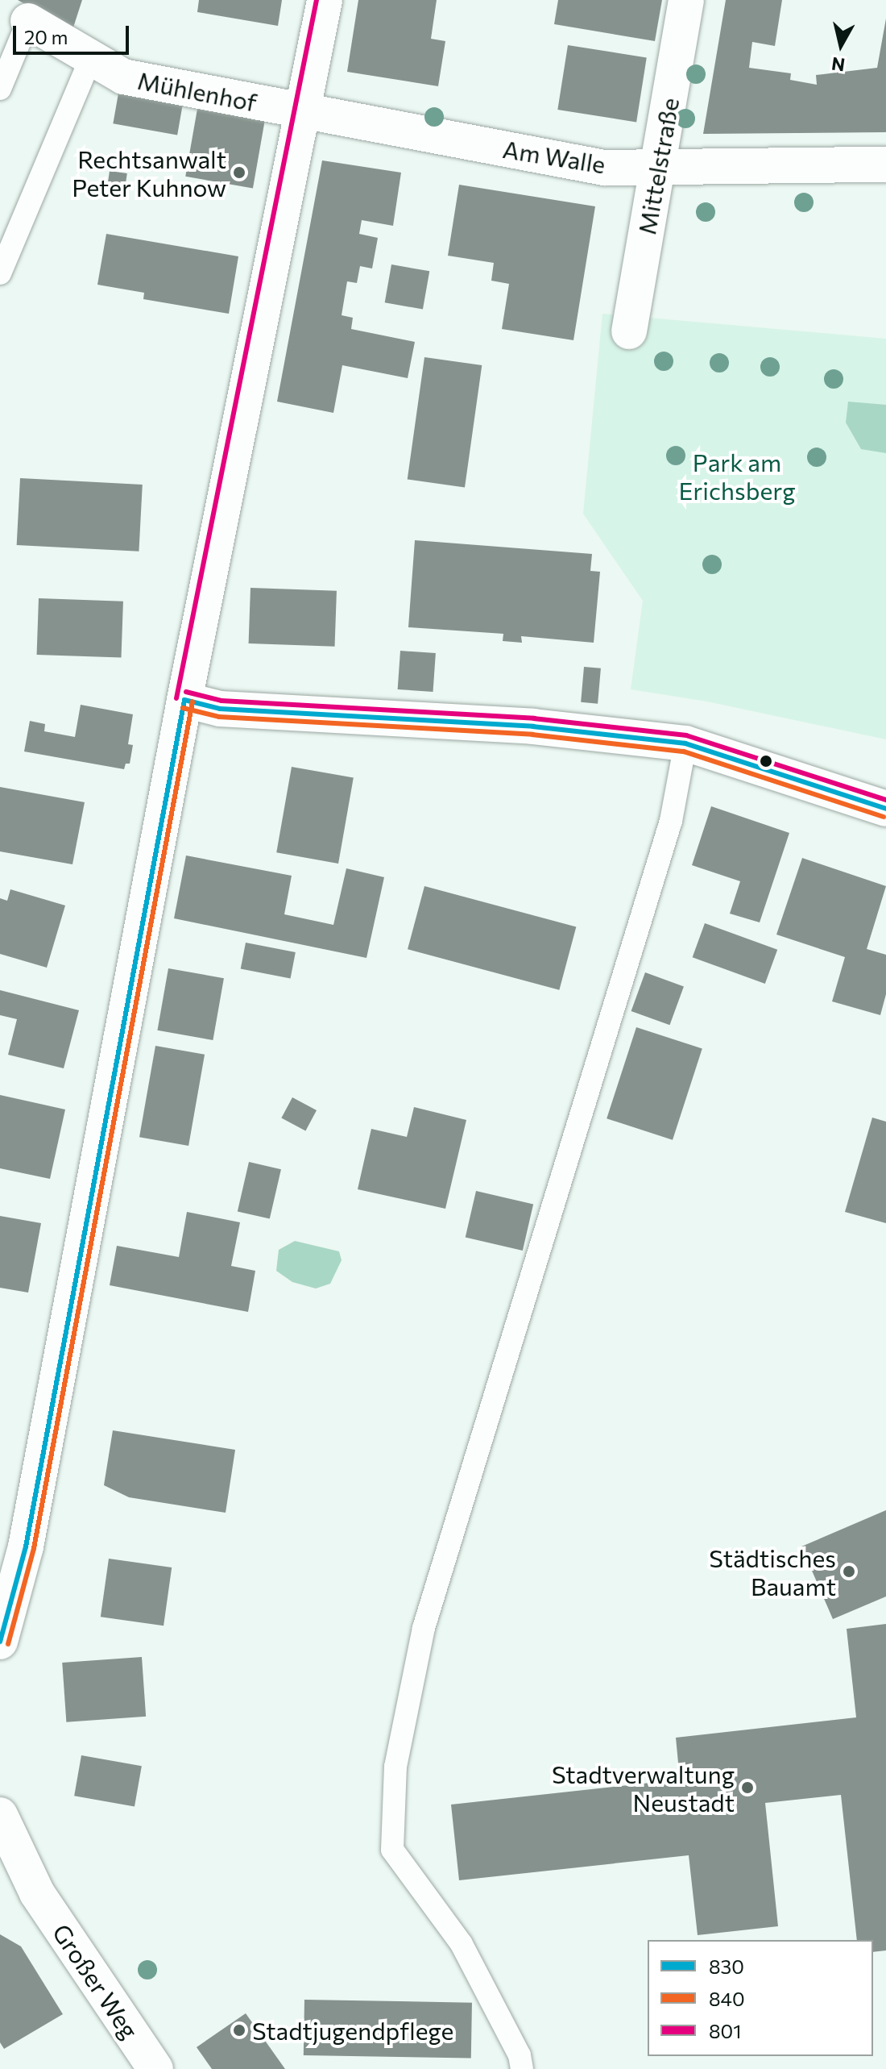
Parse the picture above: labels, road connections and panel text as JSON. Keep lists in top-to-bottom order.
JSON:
{
  "streets": {
    "street": [
      "Mühlenhof",
      "Am Walle",
      "Mittelstraße",
      "Großer Weg"
    ]
  },
  "crossings": [
    ["Mühlenhof", "Am Walle"],
    ["Am Walle", "Mittelstraße"]
  ],
  "parks": ["Park am Erichsberg"],
  "places": [
    "Rechtsanwalt Peter Kuhnow",
    "Städtisches Bauamt",
    "Stadtverwaltung Neustadt",
    "Stadtjugendpflege"
  ],
  "lines": ["transit line 801", "transit line 830", "transit line 840"],
  "legend": ["830", "840", "801"],
  "scale_bar": "20 m",
  "north": "bottom"
}
